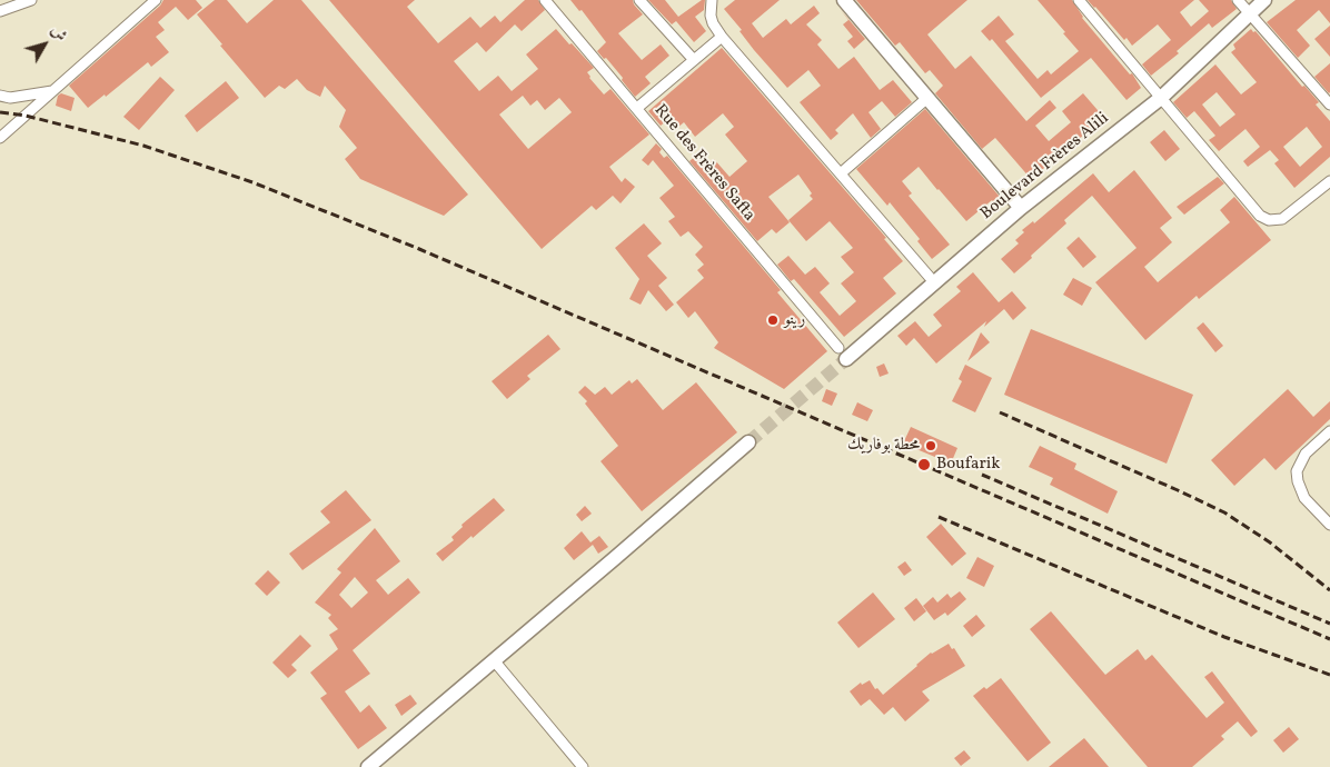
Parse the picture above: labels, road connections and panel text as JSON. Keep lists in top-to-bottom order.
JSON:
{
  "streets": {
    "main road": ["Boulevard Frères Alili"],
    "street": ["Rue des Frères Safta"]
  },
  "crossings": [
    ["Rue des Frères Safta", "Boulevard Frères Alili"]
  ],
  "places": ["رينو", "محطة بوفاريك", "Boufarik"],
  "north": "top right"
}
